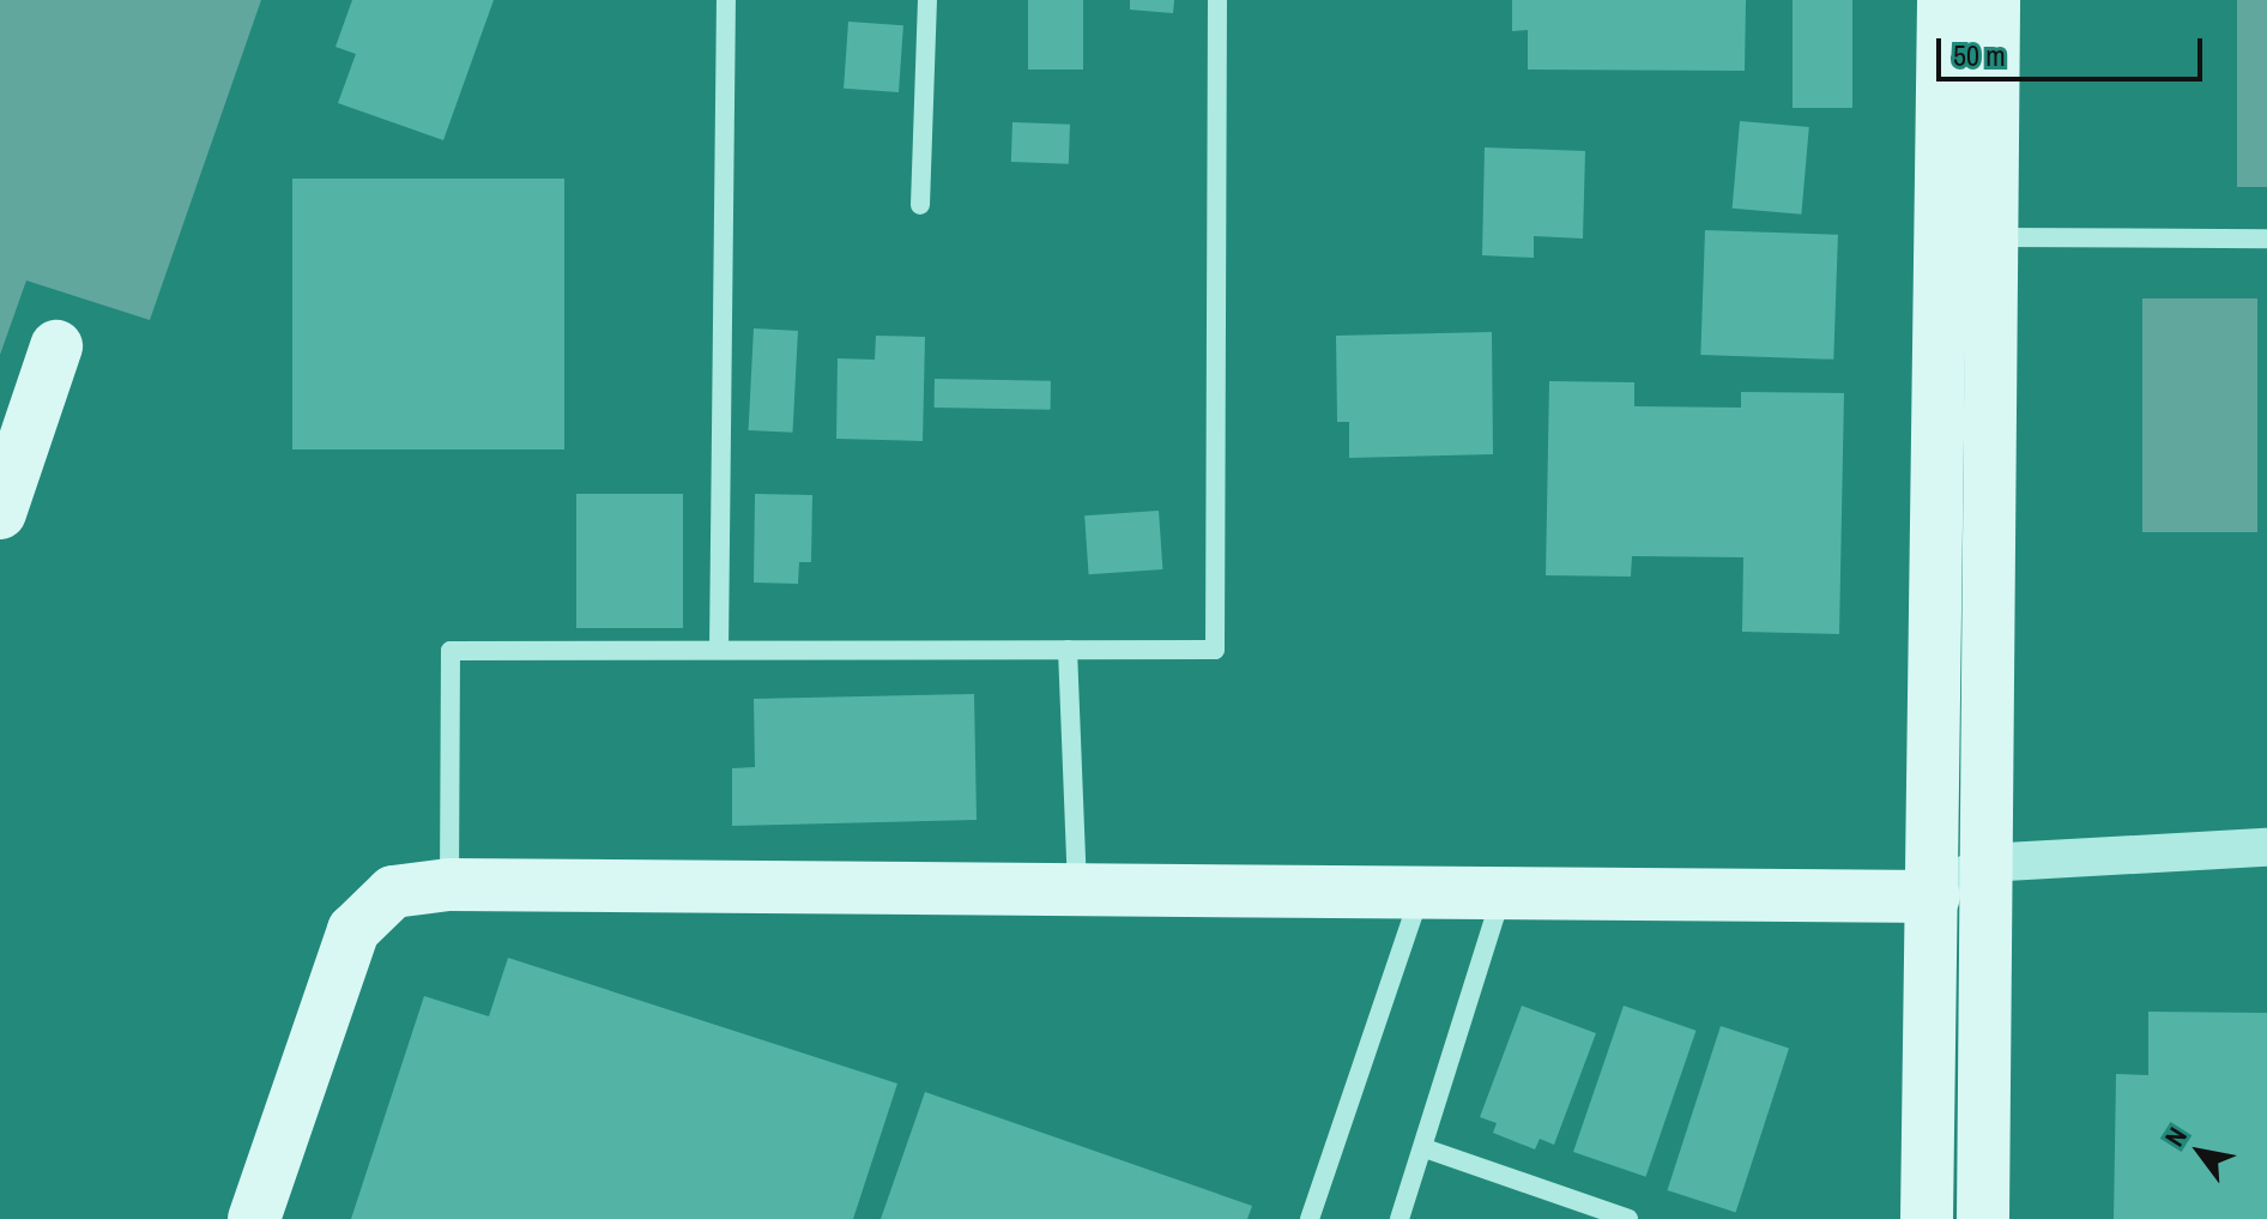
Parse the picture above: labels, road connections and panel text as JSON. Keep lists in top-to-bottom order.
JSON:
{
  "scale_bar": "50 m",
  "north": "top left"
}
